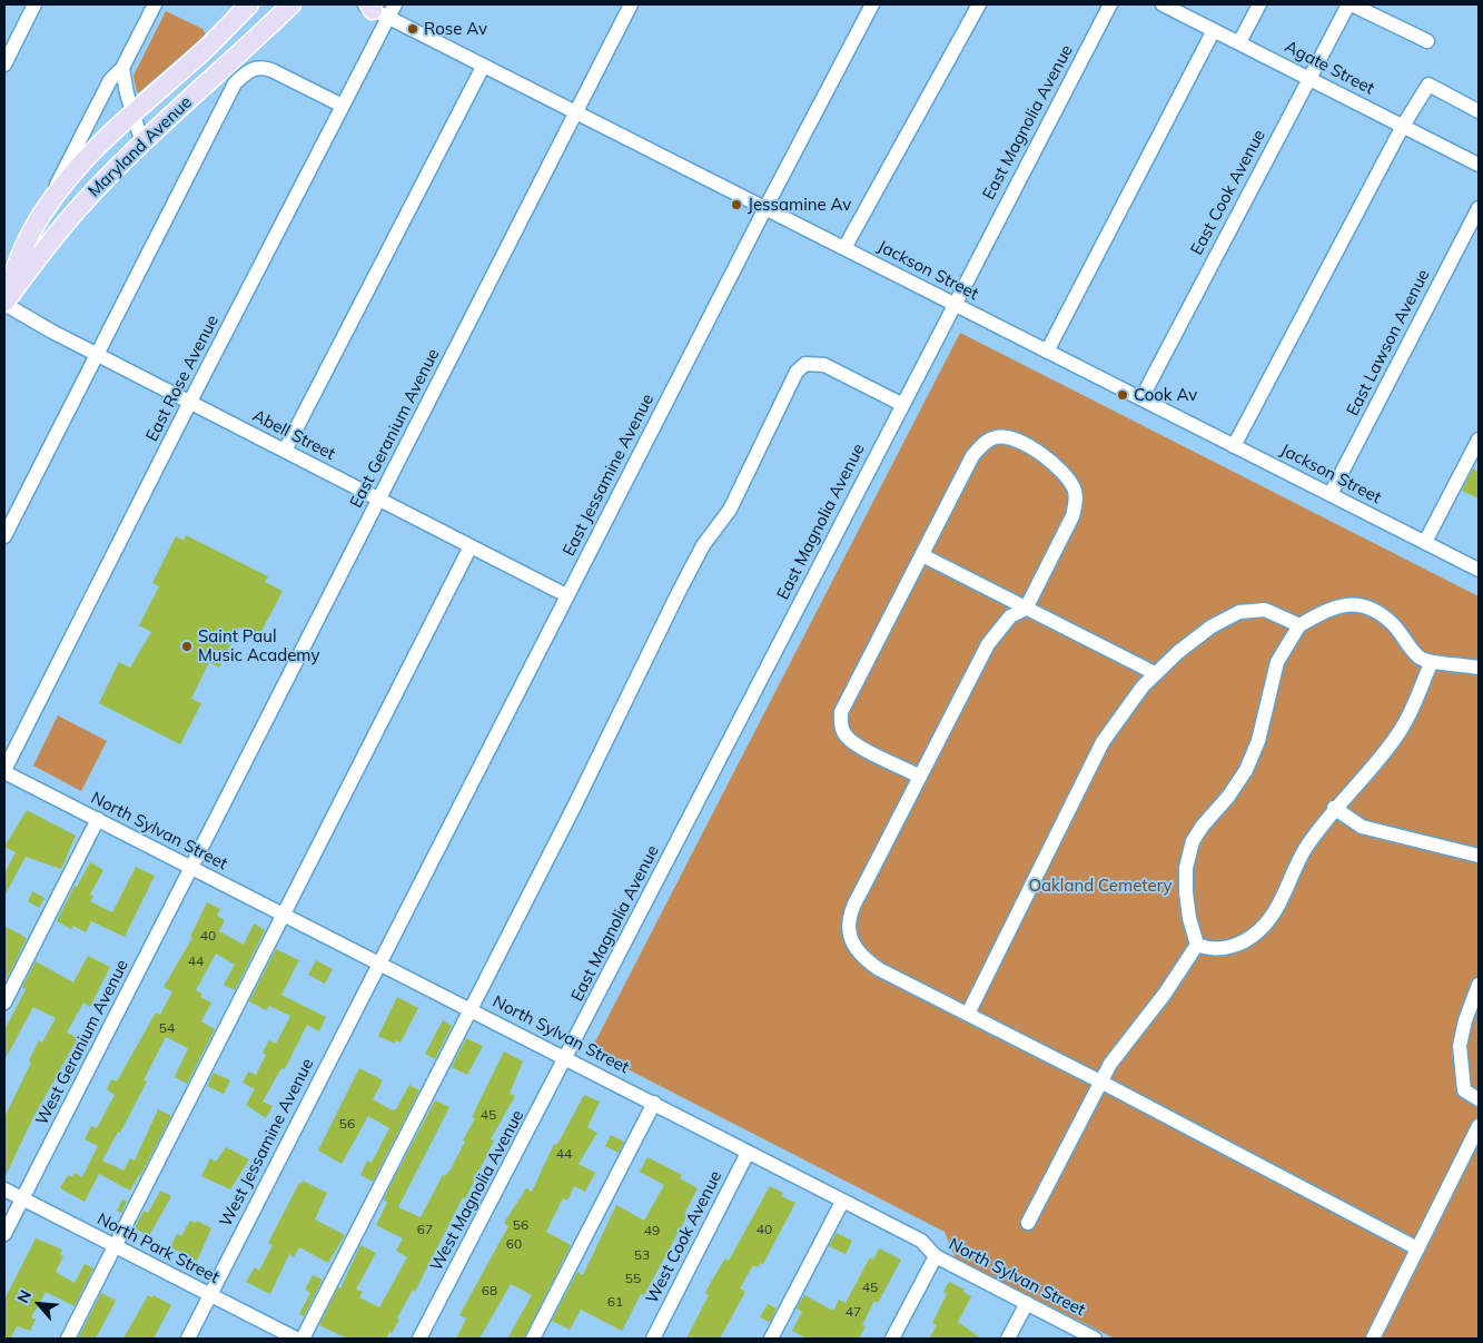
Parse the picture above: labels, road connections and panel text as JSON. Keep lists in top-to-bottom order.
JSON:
{
  "streets": {
    "main road": ["Maryland Avenue"],
    "street": [
      "Agate Street",
      "East Magnolia Avenue",
      "East Cook Avenue",
      "Jackson Street",
      "East Lawson Avenue",
      "East Rose Avenue",
      "East Geranium Avenue",
      "Abell Street",
      "East Jessamine Avenue",
      "North Sylvan Street",
      "West Geranium Avenue",
      "West Jessamine Avenue",
      "West Magnolia Avenue",
      "West Cook Avenue",
      "North Park Street"
    ]
  },
  "crossings": [
    ["Agate Street", "East Cook Avenue"],
    ["East Magnolia Avenue", "Jackson Street"],
    ["East Magnolia Avenue", "North Sylvan Street"],
    ["East Magnolia Avenue", "West Magnolia Avenue"],
    ["Maryland Avenue", "Abell Street"],
    ["East Cook Avenue", "Jackson Street"],
    ["Jackson Street", "East Lawson Avenue"],
    ["Jackson Street", "East Rose Avenue"],
    ["Jackson Street", "East Geranium Avenue"],
    ["Jackson Street", "East Jessamine Avenue"],
    ["East Rose Avenue", "Abell Street"],
    ["East Rose Avenue", "North Sylvan Street"],
    ["East Geranium Avenue", "Abell Street"],
    ["East Geranium Avenue", "North Sylvan Street"],
    ["East Geranium Avenue", "West Geranium Avenue"],
    ["Abell Street", "East Jessamine Avenue"],
    ["East Jessamine Avenue", "North Sylvan Street"],
    ["East Jessamine Avenue", "West Jessamine Avenue"],
    ["North Sylvan Street", "West Geranium Avenue"],
    ["North Sylvan Street", "West Jessamine Avenue"],
    ["North Sylvan Street", "West Magnolia Avenue"],
    ["North Sylvan Street", "West Cook Avenue"],
    ["West Geranium Avenue", "North Park Street"],
    ["West Jessamine Avenue", "North Park Street"]
  ],
  "parks": ["Oakland Cemetery"],
  "places": [
    "Rose Av",
    "Jessamine Av",
    "Cook Av",
    "Saint Paul Music Academy"
  ],
  "house_numbers": [
    "40",
    "44",
    "54",
    "45",
    "56",
    "44",
    "56",
    "67",
    "40",
    "49",
    "60",
    "53",
    "55",
    "45",
    "68",
    "61",
    "47"
  ],
  "north": "top left"
}
